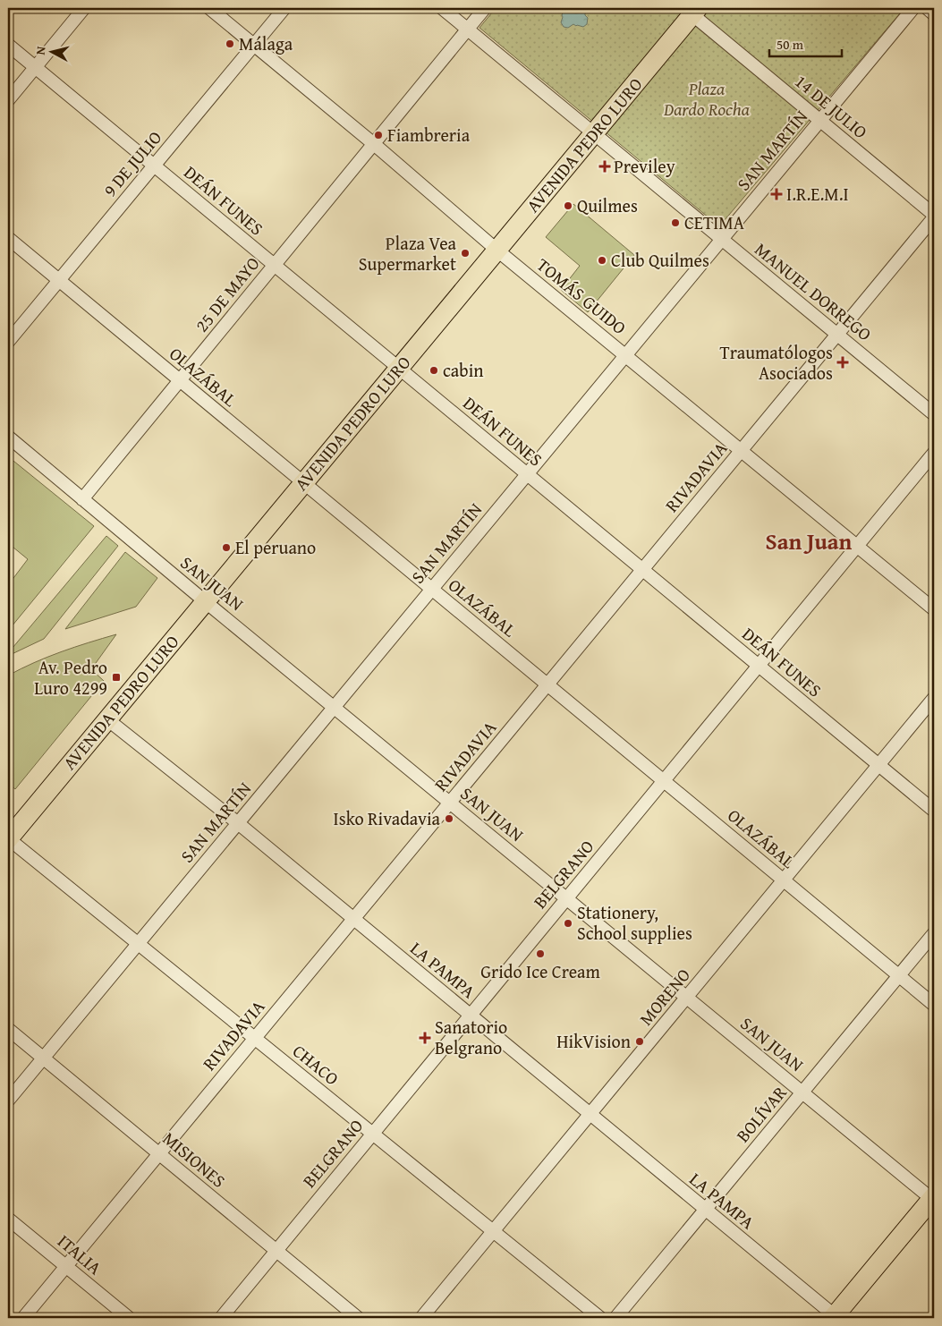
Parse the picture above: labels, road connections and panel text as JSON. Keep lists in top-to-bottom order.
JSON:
{
  "streets": {
    "main road": ["AVENIDA PEDRO LURO"],
    "street": [
      "14 DE JULIO",
      "SAN MARTÍN",
      "9 DE JULIO",
      "DEÁN FUNES",
      "MANUEL DORREGO",
      "25 DE MAYO",
      "TOMÁS GUIDO",
      "OLAZÁBAL",
      "RIVADAVIA",
      "SAN JUAN",
      "BELGRANO",
      "LA PAMPA",
      "MORENO",
      "CHACO",
      "BOLÍVAR",
      "MISIONES",
      "ITALIA"
    ]
  },
  "crossings": [
    ["14 DE JULIO", "AVENIDA PEDRO LURO"],
    ["14 DE JULIO", "SAN MARTÍN"],
    ["14 DE JULIO", "RIVADAVIA"],
    ["AVENIDA PEDRO LURO", "DEÁN FUNES"],
    ["AVENIDA PEDRO LURO", "MANUEL DORREGO"],
    ["AVENIDA PEDRO LURO", "TOMÁS GUIDO"],
    ["AVENIDA PEDRO LURO", "OLAZÁBAL"],
    ["AVENIDA PEDRO LURO", "SAN JUAN"],
    ["AVENIDA PEDRO LURO", "LA PAMPA"],
    ["AVENIDA PEDRO LURO", "CHACO"],
    ["SAN MARTÍN", "DEÁN FUNES"],
    ["SAN MARTÍN", "MANUEL DORREGO"],
    ["SAN MARTÍN", "TOMÁS GUIDO"],
    ["SAN MARTÍN", "OLAZÁBAL"],
    ["SAN MARTÍN", "SAN JUAN"],
    ["SAN MARTÍN", "LA PAMPA"],
    ["SAN MARTÍN", "CHACO"],
    ["SAN MARTÍN", "MISIONES"],
    ["9 DE JULIO", "DEÁN FUNES"],
    ["9 DE JULIO", "TOMÁS GUIDO"],
    ["9 DE JULIO", "OLAZÁBAL"],
    ["DEÁN FUNES", "25 DE MAYO"],
    ["DEÁN FUNES", "RIVADAVIA"],
    ["DEÁN FUNES", "BELGRANO"],
    ["DEÁN FUNES", "MORENO"],
    ["MANUEL DORREGO", "25 DE MAYO"],
    ["MANUEL DORREGO", "RIVADAVIA"],
    ["25 DE MAYO", "TOMÁS GUIDO"],
    ["25 DE MAYO", "OLAZÁBAL"],
    ["25 DE MAYO", "SAN JUAN"],
    ["TOMÁS GUIDO", "RIVADAVIA"],
    ["TOMÁS GUIDO", "BELGRANO"],
    ["OLAZÁBAL", "RIVADAVIA"],
    ["OLAZÁBAL", "BELGRANO"],
    ["OLAZÁBAL", "MORENO"],
    ["OLAZÁBAL", "BOLÍVAR"],
    ["RIVADAVIA", "SAN JUAN"],
    ["RIVADAVIA", "LA PAMPA"],
    ["RIVADAVIA", "CHACO"],
    ["RIVADAVIA", "MISIONES"],
    ["RIVADAVIA", "ITALIA"],
    ["SAN JUAN", "BELGRANO"],
    ["SAN JUAN", "MORENO"],
    ["SAN JUAN", "BOLÍVAR"],
    ["BELGRANO", "LA PAMPA"],
    ["BELGRANO", "CHACO"],
    ["BELGRANO", "MISIONES"],
    ["LA PAMPA", "MORENO"],
    ["LA PAMPA", "BOLÍVAR"],
    ["MORENO", "CHACO"]
  ],
  "districts": ["San Juan"],
  "parks": ["Plaza Dardo Rocha"],
  "places": {
    "other": [
      "Málaga",
      "Fiambreria",
      "Quilmes",
      "CETIMA",
      "Plaza Vea Supermarket",
      "Club Quilmes",
      "cabin",
      "El peruano",
      "Isko Rivadavia",
      "Stationery, School supplies",
      "Grido Ice Cream",
      "HikVision"
    ],
    "health": [
      "Previley",
      "I.R.E.M.I",
      "Traumatólogos Asociados",
      "Sanatorio Belgrano"
    ],
    "transit": ["Av. Pedro Luro 4299"]
  },
  "scale_bar": "50 m",
  "north": "left"
}
